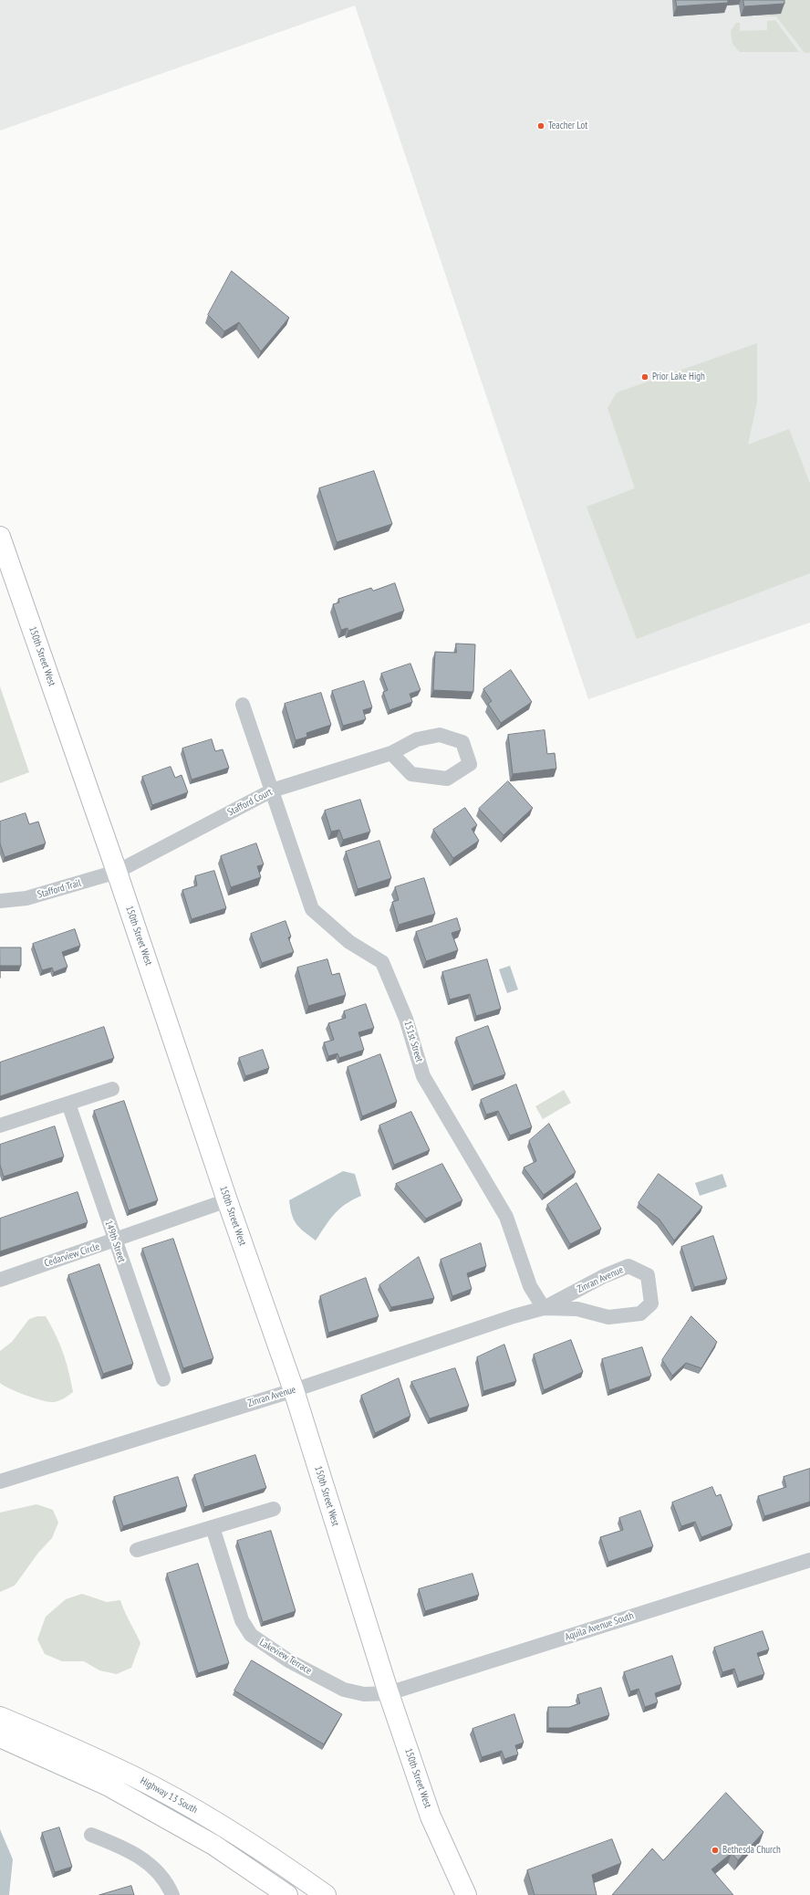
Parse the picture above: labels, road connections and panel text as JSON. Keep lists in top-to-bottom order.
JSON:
{
  "streets": {
    "street": [
      "150th Street West",
      "Stafford Court",
      "Stafford Trail",
      "151st Street",
      "149th Street",
      "Cedarview Circle",
      "Zinran Avenue",
      "Aquila Avenue South",
      "Lakeview Terrace",
      "Highway 13 South"
    ]
  },
  "crossings": [
    ["150th Street West", "Stafford Court"],
    ["150th Street West", "Stafford Trail"],
    ["150th Street West", "Cedarview Circle"],
    ["150th Street West", "Zinran Avenue"],
    ["150th Street West", "Aquila Avenue South"],
    ["150th Street West", "Lakeview Terrace"],
    ["Stafford Court", "Stafford Trail"],
    ["Stafford Court", "151st Street"],
    ["151st Street", "Zinran Avenue"],
    ["149th Street", "Cedarview Circle"],
    ["Aquila Avenue South", "Lakeview Terrace"]
  ],
  "places": ["Teacher Lot", "Prior Lake High", "Bethesda Church"]
}
